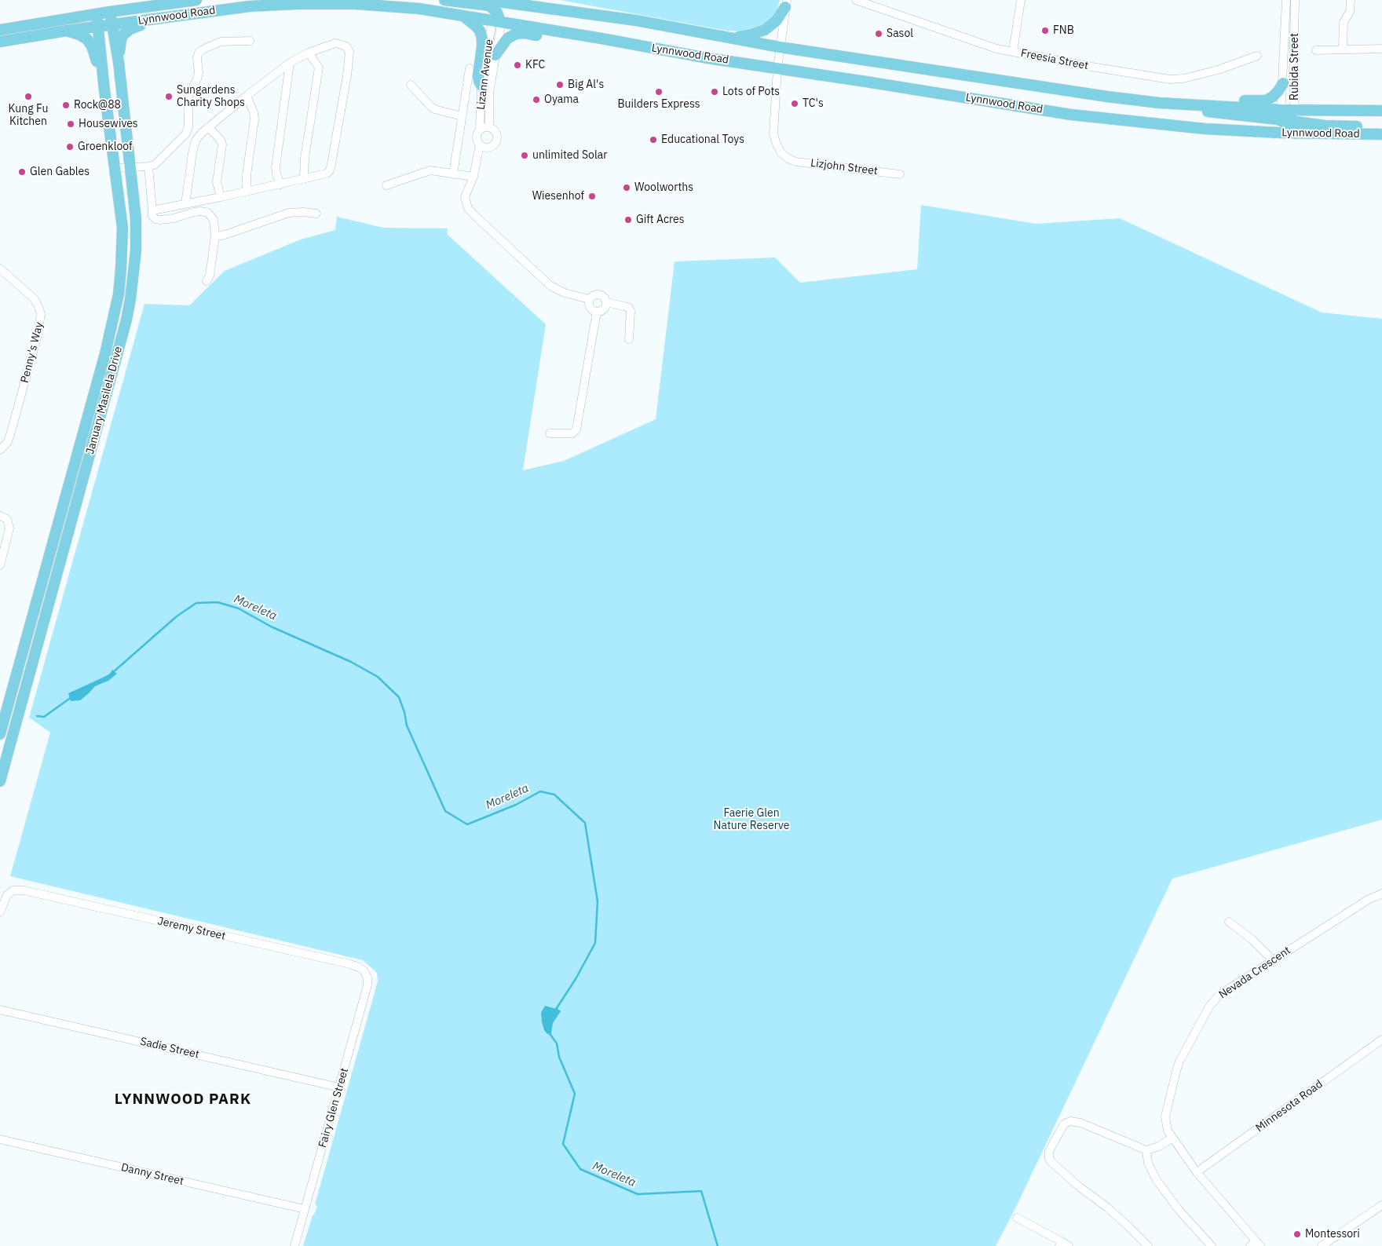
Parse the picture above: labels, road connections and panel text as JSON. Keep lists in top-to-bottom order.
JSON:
{
  "streets": {
    "main road": ["Lynnwood Road", "January Masilela Drive"],
    "street": [
      "Freesia Street",
      "Rubida Street",
      "Lizann Avenue",
      "Lizjohn Street",
      "Penny's Way",
      "Jeremy Street",
      "Nevada Crescent",
      "Sadie Street",
      "Minnesota Road",
      "Fairy Glen Street",
      "Danny Street"
    ]
  },
  "crossings": [
    ["Lynnwood Road", "Rubida Street"],
    ["Lynnwood Road", "Lizann Avenue"],
    ["Lynnwood Road", "Lizjohn Street"],
    ["Lynnwood Road", "January Masilela Drive"],
    ["Jeremy Street", "Fairy Glen Street"],
    ["Nevada Crescent", "Minnesota Road"],
    ["Sadie Street", "Fairy Glen Street"],
    ["Fairy Glen Street", "Danny Street"]
  ],
  "districts": ["LYNNWOOD PARK"],
  "water": ["Moreleta"],
  "parks": ["Faerie Glen Nature Reserve"],
  "places": [
    "FNB",
    "Sasol",
    "KFC",
    "Big Al's",
    "Builders Express",
    "Lots of Pots",
    "Kung Fu Kitchen",
    "Sungardens Charity Shops",
    "Oyama",
    "TC's",
    "Rock@88",
    "Housewives",
    "Educational Toys",
    "Groenkloof",
    "unlimited Solar",
    "Glen Gables",
    "Woolworths",
    "Wiesenhof",
    "Gift Acres",
    "Montessori"
  ]
}
